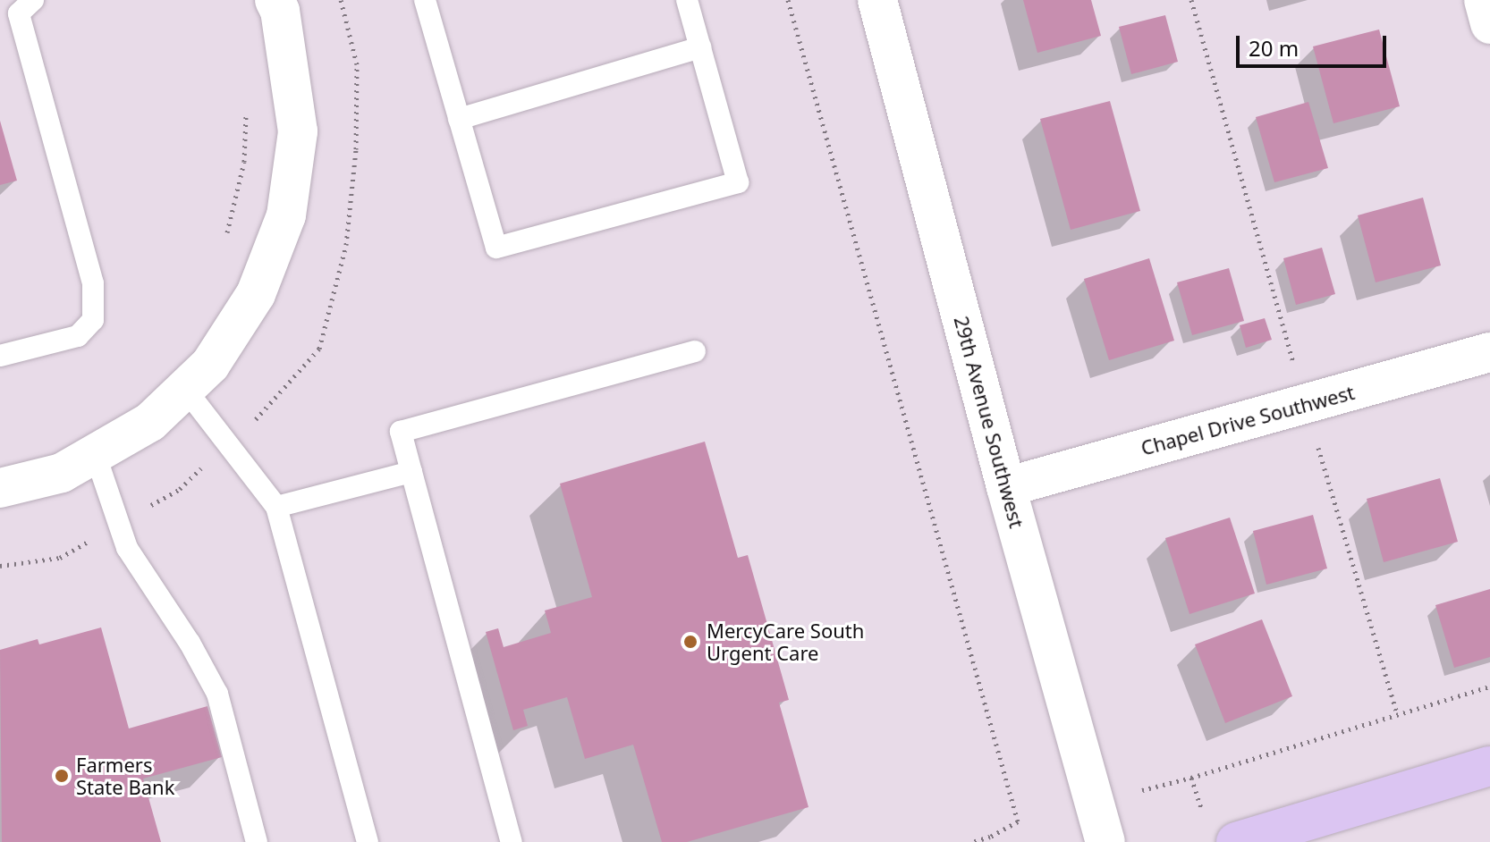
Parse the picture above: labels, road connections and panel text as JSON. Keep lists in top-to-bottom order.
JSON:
{
  "streets": {
    "street": ["Chapel Drive Southwest", "29th Avenue Southwest"]
  },
  "crossings": [
    ["Chapel Drive Southwest", "29th Avenue Southwest"]
  ],
  "places": ["MercyCare South Urgent Care", "Farmers State Bank"],
  "scale_bar": "20 m"
}
